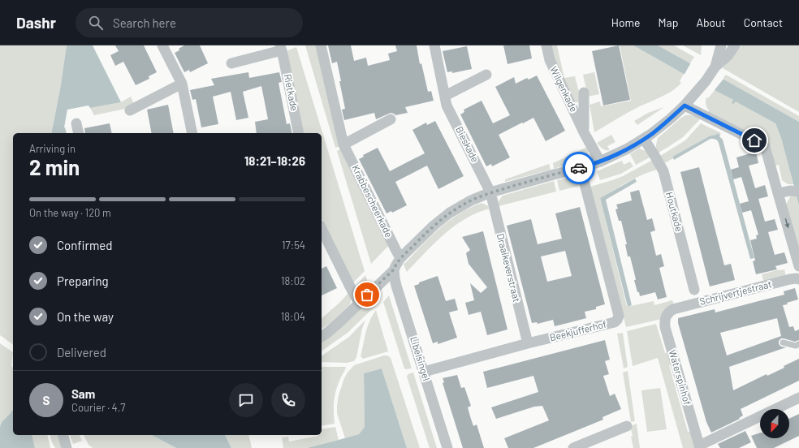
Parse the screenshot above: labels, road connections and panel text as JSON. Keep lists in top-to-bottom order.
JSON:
{
  "streets": {
    "street": [
      "Wilgenkade",
      "Rietkade",
      "Bieskade",
      "Krabbescheerkade",
      "Houtkade",
      "Draaikeverstraat",
      "Schrijvertjestraat",
      "Beekjufferhof",
      "Libelsingel",
      "Waterspinhof"
    ]
  },
  "crossings": [
    ["Bieskade", "Draaikeverstraat"],
    ["Draaikeverstraat", "Beekjufferhof"],
    ["Schrijvertjestraat", "Waterspinhof"],
    ["Beekjufferhof", "Libelsingel"]
  ],
  "north": "bottom left",
  "page": {
    "header": "Dashr",
    "search": "Search here",
    "nav": [
      "Home",
      "Map",
      "About",
      "Contact"
    ],
    "heading": ["2 min", "Arriving in", "18:21–18:26"],
    "panel": ["Sam", "Courier · 4.7"],
    "bar": "On the way · 120 m",
    "list": [
      ["Confirmed", "17:54"],
      ["Preparing", "18:02"],
      ["On the way", "18:04"],
      "Delivered"
    ],
    "round": "S"
  }
}
